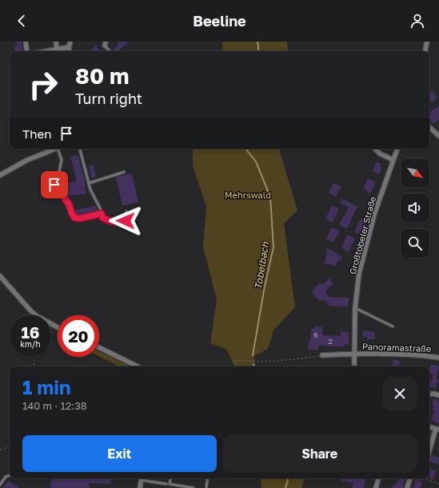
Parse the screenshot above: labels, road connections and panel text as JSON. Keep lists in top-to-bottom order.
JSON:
{
  "streets": {
    "street": ["Großtobeler Straße", "Panoramastraße"]
  },
  "crossings": [
    ["Großtobeler Straße", "Panoramastraße"]
  ],
  "water": ["Tobelbach"],
  "parks": ["Mehrswald"],
  "house_numbers": ["6", "2"],
  "north": "bottom right",
  "page": {
    "header": "Beeline",
    "turn": ["80 m", "Turn right"],
    "then": "Then",
    "speed": "16 km/h",
    "limit": "20",
    "heading": ["1 min", "140 m · 12:38"],
    "buttons": ["Exit", "Share"]
  }
}
